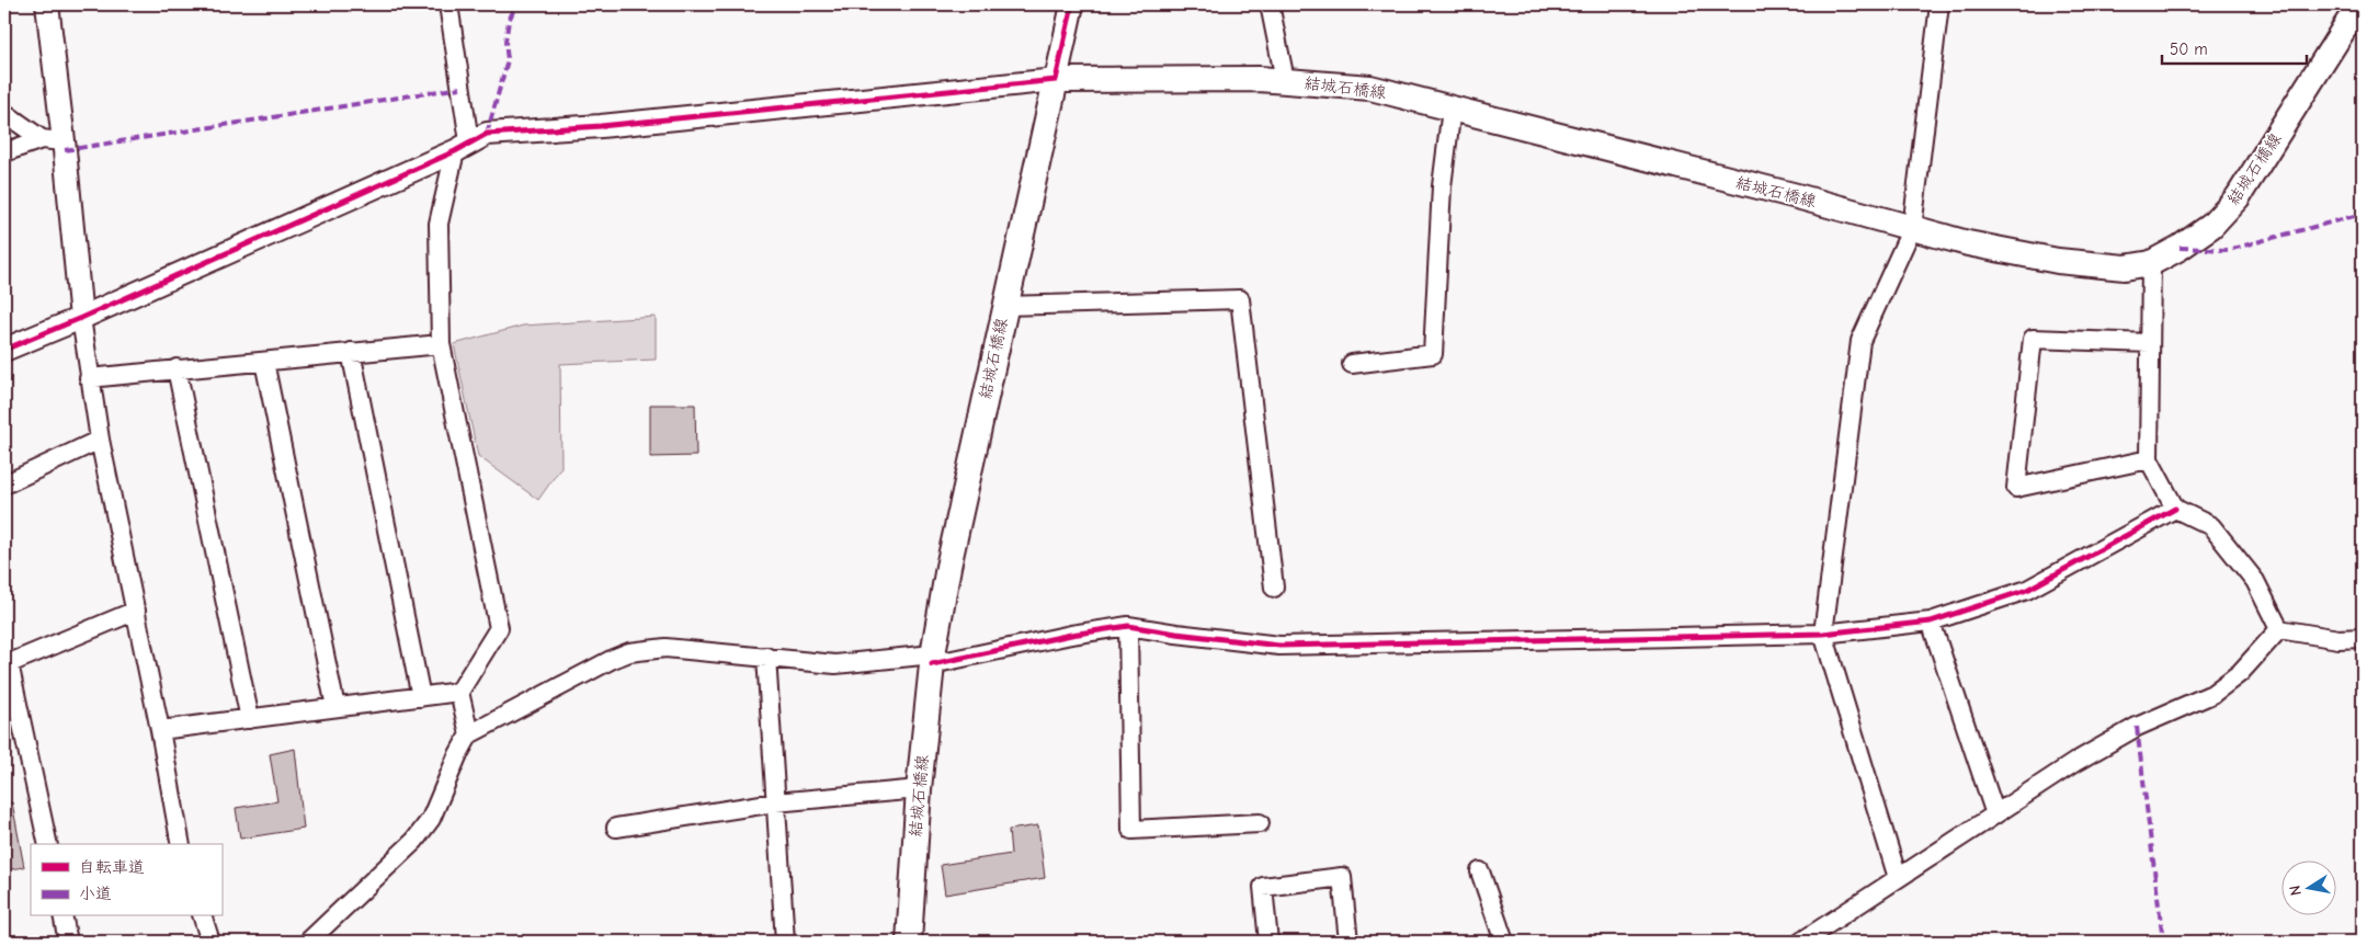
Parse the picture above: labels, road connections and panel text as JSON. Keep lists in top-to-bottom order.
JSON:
{
  "streets": {
    "main road": ["結城石橋線"]
  },
  "legend": ["自転車道", "小道"],
  "scale_bar": "50 m",
  "north": "left"
}
